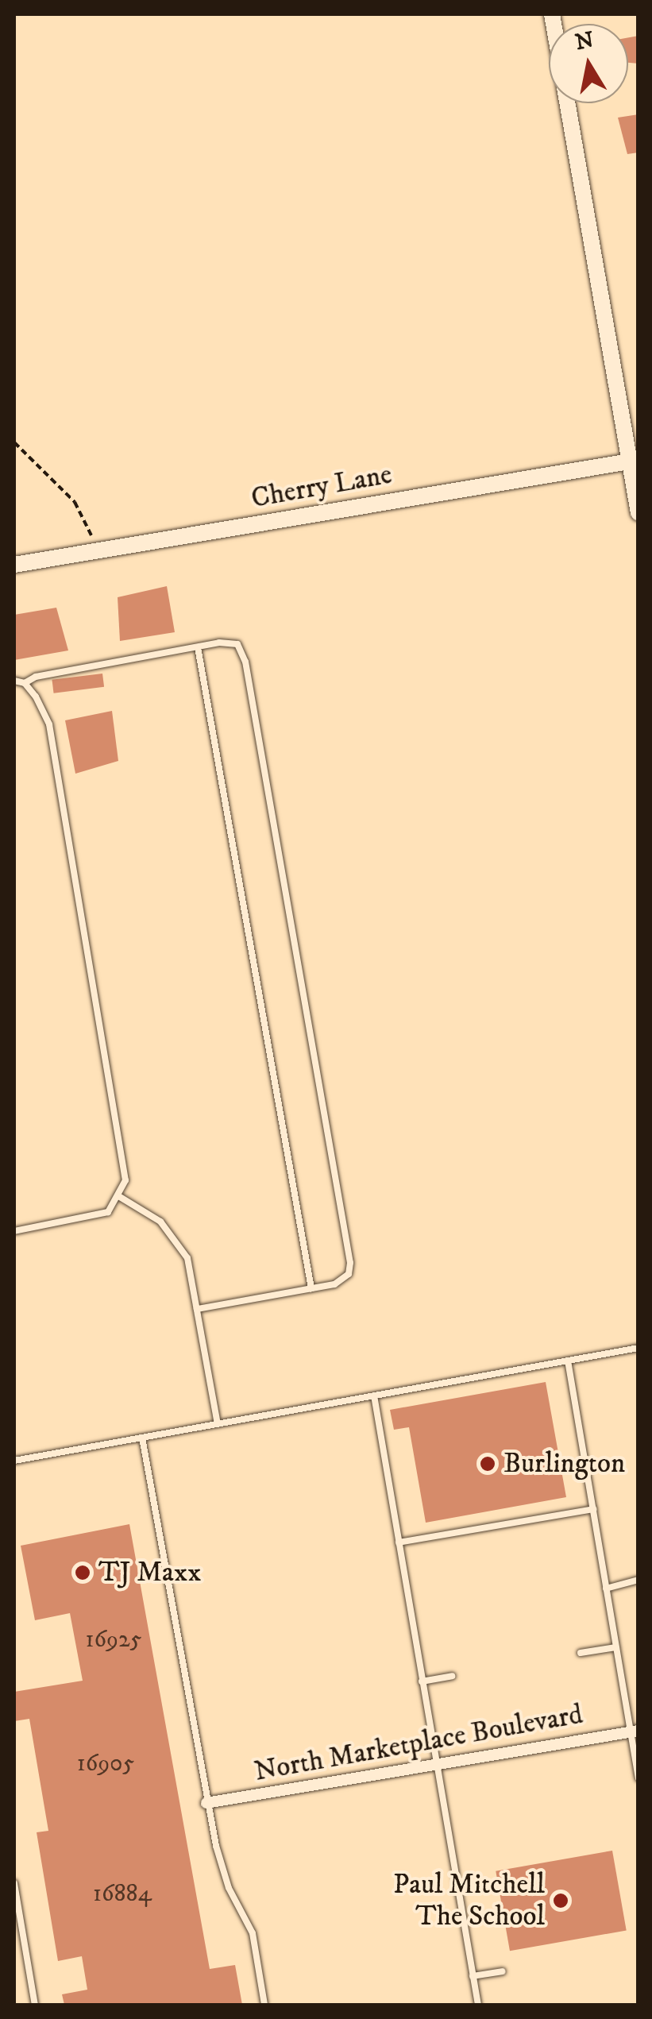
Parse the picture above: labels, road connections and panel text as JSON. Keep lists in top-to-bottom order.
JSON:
{
  "streets": {
    "main road": ["Cherry Lane"],
    "street": ["North Marketplace Boulevard"]
  },
  "places": ["Burlington", "TJ Maxx", "Paul Mitchell The School"],
  "house_numbers": ["16925", "16905", "16884"],
  "north": "top"
}
